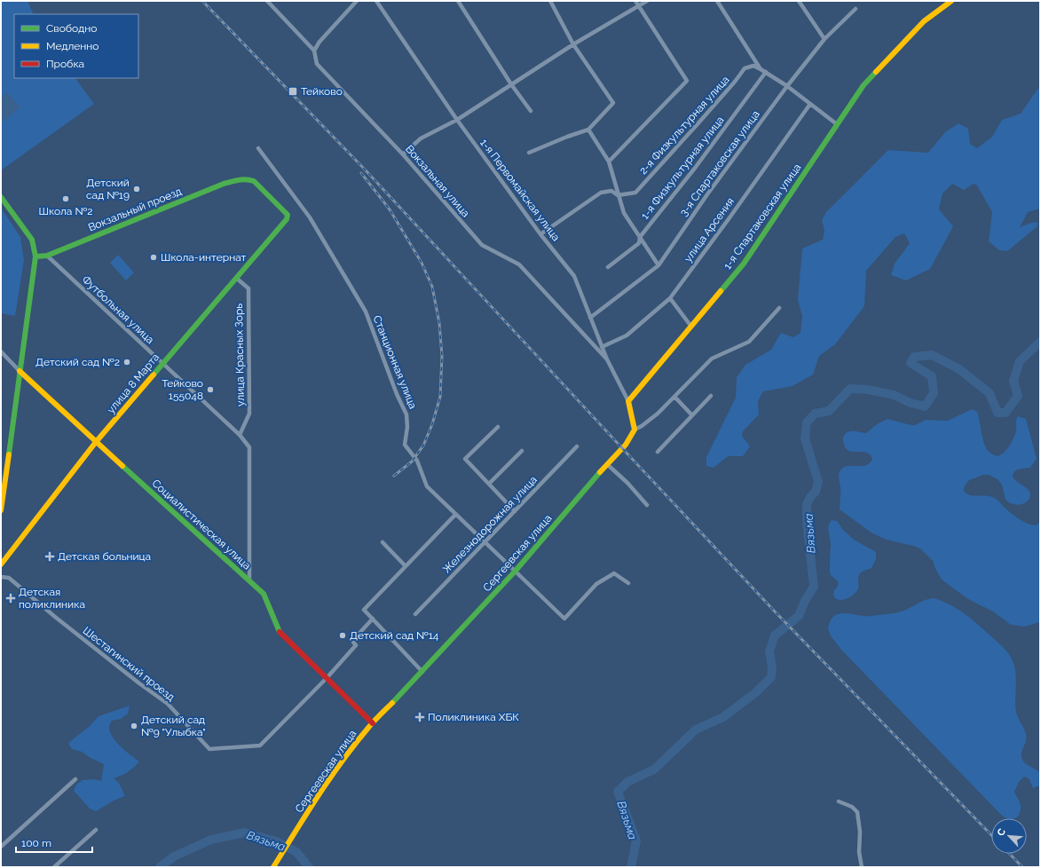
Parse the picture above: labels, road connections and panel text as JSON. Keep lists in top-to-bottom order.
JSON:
{
  "streets": {
    "street": [
      "2-я Физкультурная улица",
      "3-я Спартаковская улица",
      "1-я Физкультурная улица",
      "Вокзальная улица",
      "1-я Первомайская улица",
      "Вокзальный проезд",
      "1-я Спартаковская улица",
      "улица Арсения",
      "Футбольная улица",
      "улица Красных Зорь",
      "Станционная улица",
      "улица 8 Марта",
      "Социалистическая улица",
      "Железнодорожная улица",
      "Сергеевская улица",
      "Шестагинский проезд"
    ]
  },
  "crossings": [
    ["2-я Физкультурная улица", "1-я Первомайская улица"],
    ["3-я Спартаковская улица", "1-я Первомайская улица"],
    ["Вокзальная улица", "1-я Первомайская улица"],
    ["1-я Первомайская улица", "1-я Спартаковская улица"],
    ["1-я Первомайская улица", "улица Арсения"],
    ["Вокзальный проезд", "Футбольная улица"],
    ["Вокзальный проезд", "улица 8 Марта"],
    ["Футбольная улица", "улица Красных Зорь"],
    ["Футбольная улица", "улица 8 Марта"],
    ["улица Красных Зорь", "улица 8 Марта"],
    ["Станционная улица", "Железнодорожная улица"],
    ["Станционная улица", "Сергеевская улица"],
    ["улица 8 Марта", "Социалистическая улица"],
    ["Социалистическая улица", "Сергеевская улица"],
    ["Социалистическая улица", "Шестагинский проезд"]
  ],
  "water": ["Вязьма"],
  "places": {
    "transit": ["Тейково"],
    "other": [
      "Детский сад №19",
      "Школа №2",
      "Школа-интернат",
      "Детский сад №2",
      "Тейково 155048",
      "Детский сад №14",
      "Детский сад №9 \"Улыбка\""
    ],
    "health": ["Детская больница", "Детская поликлиника", "Поликлиника ХБК"]
  },
  "legend": ["Свободно", "Медленно", "Пробка"],
  "scale_bar": "100 m",
  "north": "top left"
}
